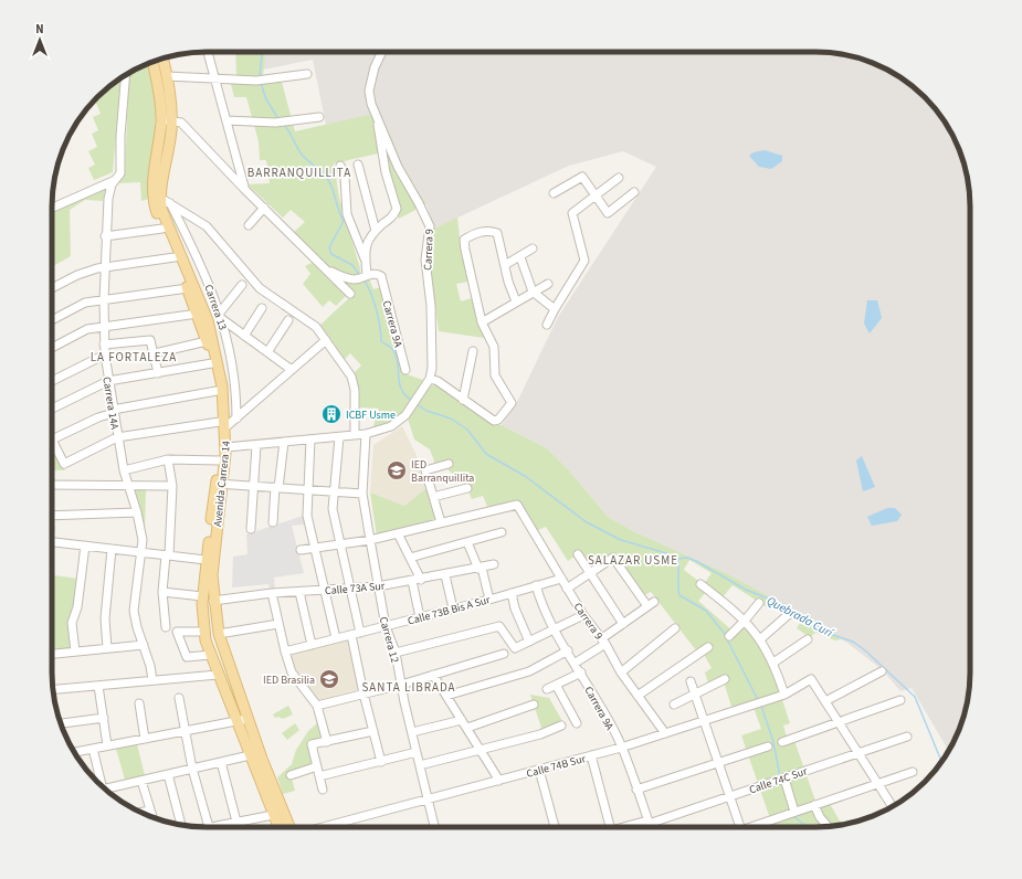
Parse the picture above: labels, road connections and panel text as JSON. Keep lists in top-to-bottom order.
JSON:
{
  "streets": {
    "main road": ["Avenida Carrera 14"],
    "street": [
      "Carrera 9",
      "Carrera 13",
      "Carrera 9A",
      "Carrera 14A",
      "Calle 73A Sur",
      "Calle 73B Bis A Sur",
      "Carrera 12",
      "Calle 74B Sur",
      "Calle 74C Sur"
    ]
  },
  "crossings": [
    ["Carrera 9", "Avenida Carrera 14"],
    ["Carrera 9", "Calle 73B Bis A Sur"],
    ["Carrera 9", "Carrera 12"],
    ["Carrera 9", "Calle 74B Sur"],
    ["Carrera 9A", "Calle 73B Bis A Sur"],
    ["Carrera 9A", "Calle 74B Sur"],
    ["Carrera 9A", "Calle 74C Sur"],
    ["Avenida Carrera 14", "Calle 73A Sur"],
    ["Calle 73A Sur", "Carrera 12"],
    ["Calle 73B Bis A Sur", "Carrera 12"],
    ["Carrera 12", "Calle 74B Sur"]
  ],
  "districts": [
    "BARRANQUILLITA",
    "LA FORTALEZA",
    "SALAZAR USME",
    "SANTA LIBRADA"
  ],
  "water": ["Quebrada Curí"],
  "places": {
    "building": ["ICBF Usme"],
    "school or university": ["IED Barranquillita", "IED Brasilia"]
  },
  "north": "top"
}
